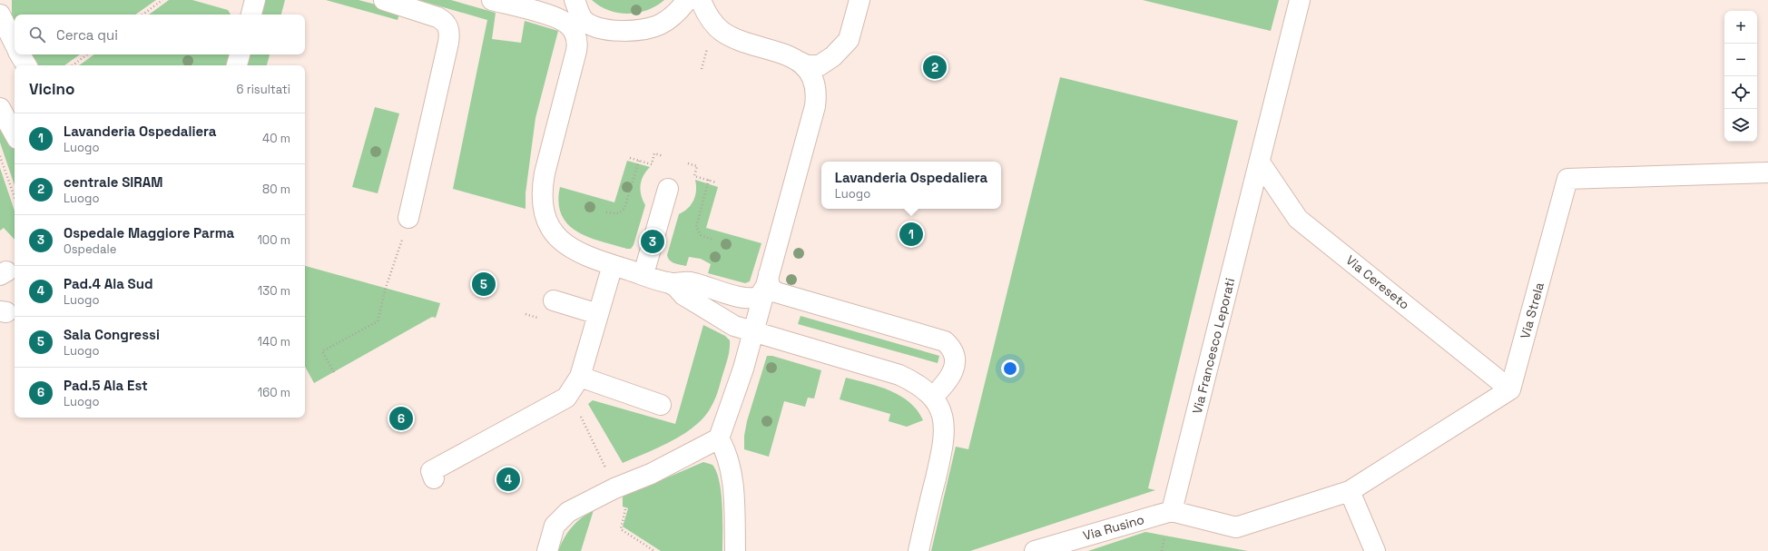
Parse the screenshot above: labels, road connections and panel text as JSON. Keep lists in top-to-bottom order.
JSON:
{
  "streets": {
    "street": [
      "Via Cereseto",
      "Via Strela",
      "Via Francesco Leporati",
      "Via Rusino"
    ]
  },
  "crossings": [
    ["Via Cereseto", "Via Strela"],
    ["Via Cereseto", "Via Francesco Leporati"],
    ["Via Francesco Leporati", "Via Rusino"]
  ],
  "page": {
    "map_buttons": ["+", "−"],
    "search": "Cerca qui",
    "pins": [
      "2",
      "1",
      "3",
      "5",
      "6",
      "4"
    ],
    "heading": ["Vicino", "6 risultati"],
    "list": [
      {
        "mark": "1",
        "name": "Lavanderia Ospedaliera",
        "note": "Luogo",
        "value": "40 m"
      },
      {
        "mark": "2",
        "name": "centrale SIRAM",
        "note": "Luogo",
        "value": "80 m"
      },
      {
        "mark": "3",
        "name": "Ospedale Maggiore Parma",
        "note": "Ospedale",
        "value": "100 m"
      },
      {
        "mark": "4",
        "name": "Pad.4 Ala Sud",
        "note": "Luogo",
        "value": "130 m"
      },
      {
        "mark": "5",
        "name": "Sala Congressi",
        "note": "Luogo",
        "value": "140 m"
      },
      {
        "mark": "6",
        "name": "Pad.5 Ala Est",
        "note": "Luogo",
        "value": "160 m"
      }
    ],
    "popup": ["Lavanderia Ospedaliera", "Luogo"]
  }
}
